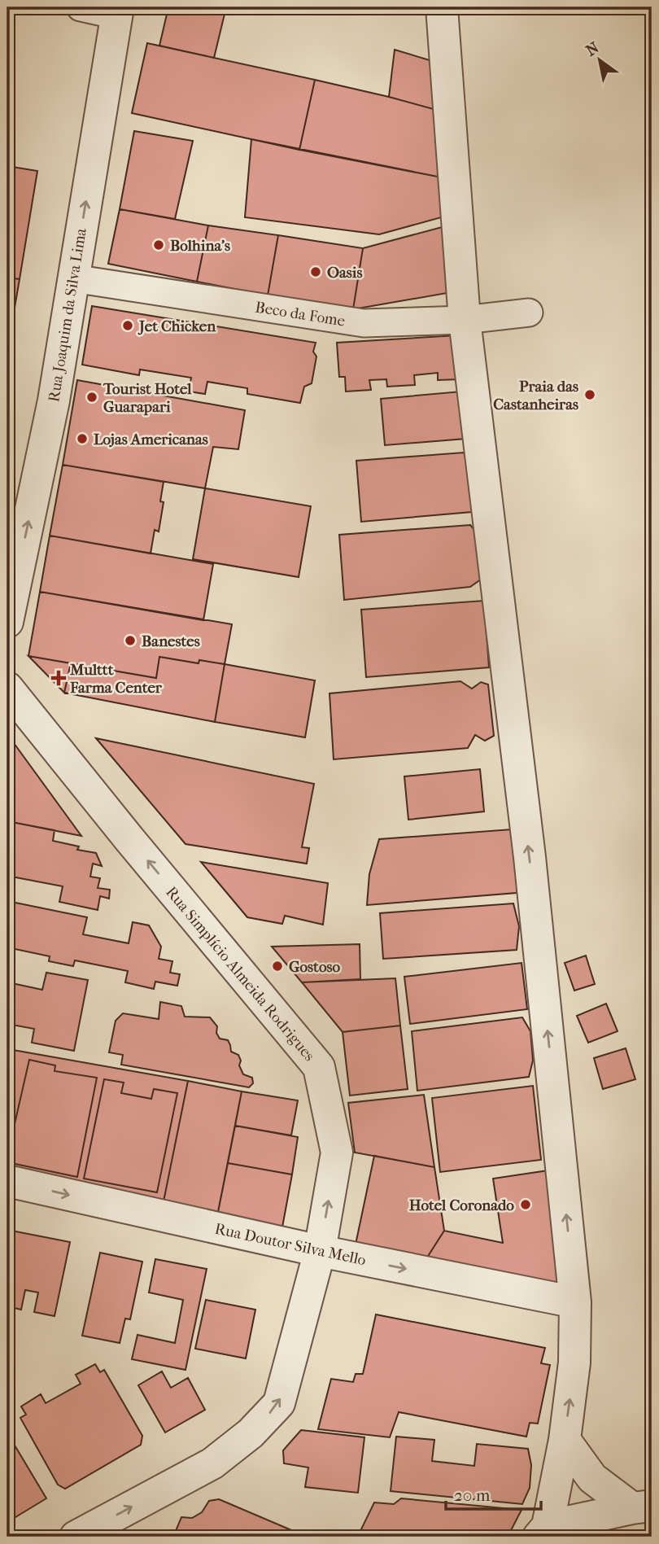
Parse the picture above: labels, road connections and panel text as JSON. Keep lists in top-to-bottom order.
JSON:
{
  "streets": {
    "street": [
      "Beco da Fome",
      "Rua Joaquim da Silva Lima",
      "Rua Simplício Almeida Rodrigues",
      "Rua Doutor Silva Mello"
    ]
  },
  "crossings": [
    ["Beco da Fome", "Rua Joaquim da Silva Lima"],
    ["Rua Simplício Almeida Rodrigues", "Rua Doutor Silva Mello"]
  ],
  "one_way": ["Rua Joaquim da Silva Lima", "Rua Doutor Silva Mello"],
  "places": {
    "other": [
      "Bolhina's",
      "Oasis",
      "Jet Chicken",
      "Praia das Castanheiras",
      "Tourist Hotel Guarapari",
      "Lojas Americanas",
      "Banestes",
      "Gostoso",
      "Hotel Coronado"
    ],
    "health": ["Multtt Farma Center"]
  },
  "scale_bar": "20 m",
  "north": "top left"
}
